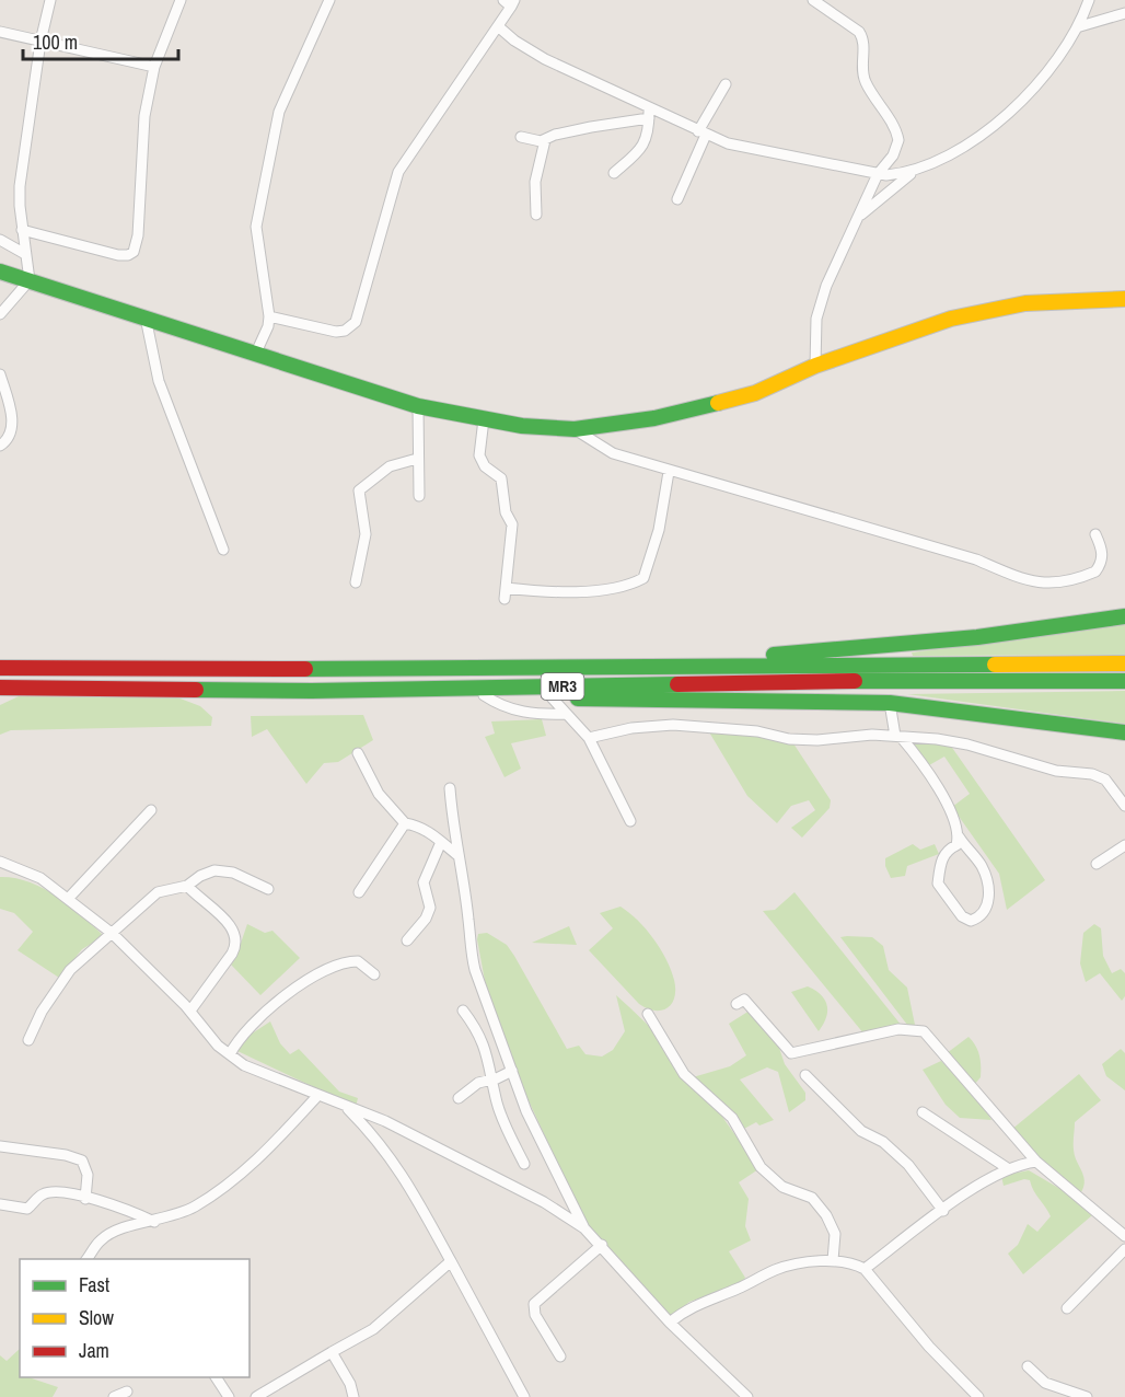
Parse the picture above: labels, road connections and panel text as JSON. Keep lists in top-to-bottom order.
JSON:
{
  "streets": {
    "main road": ["MR3"]
  },
  "legend": ["Fast", "Slow", "Jam"],
  "scale_bar": "100 m"
}
